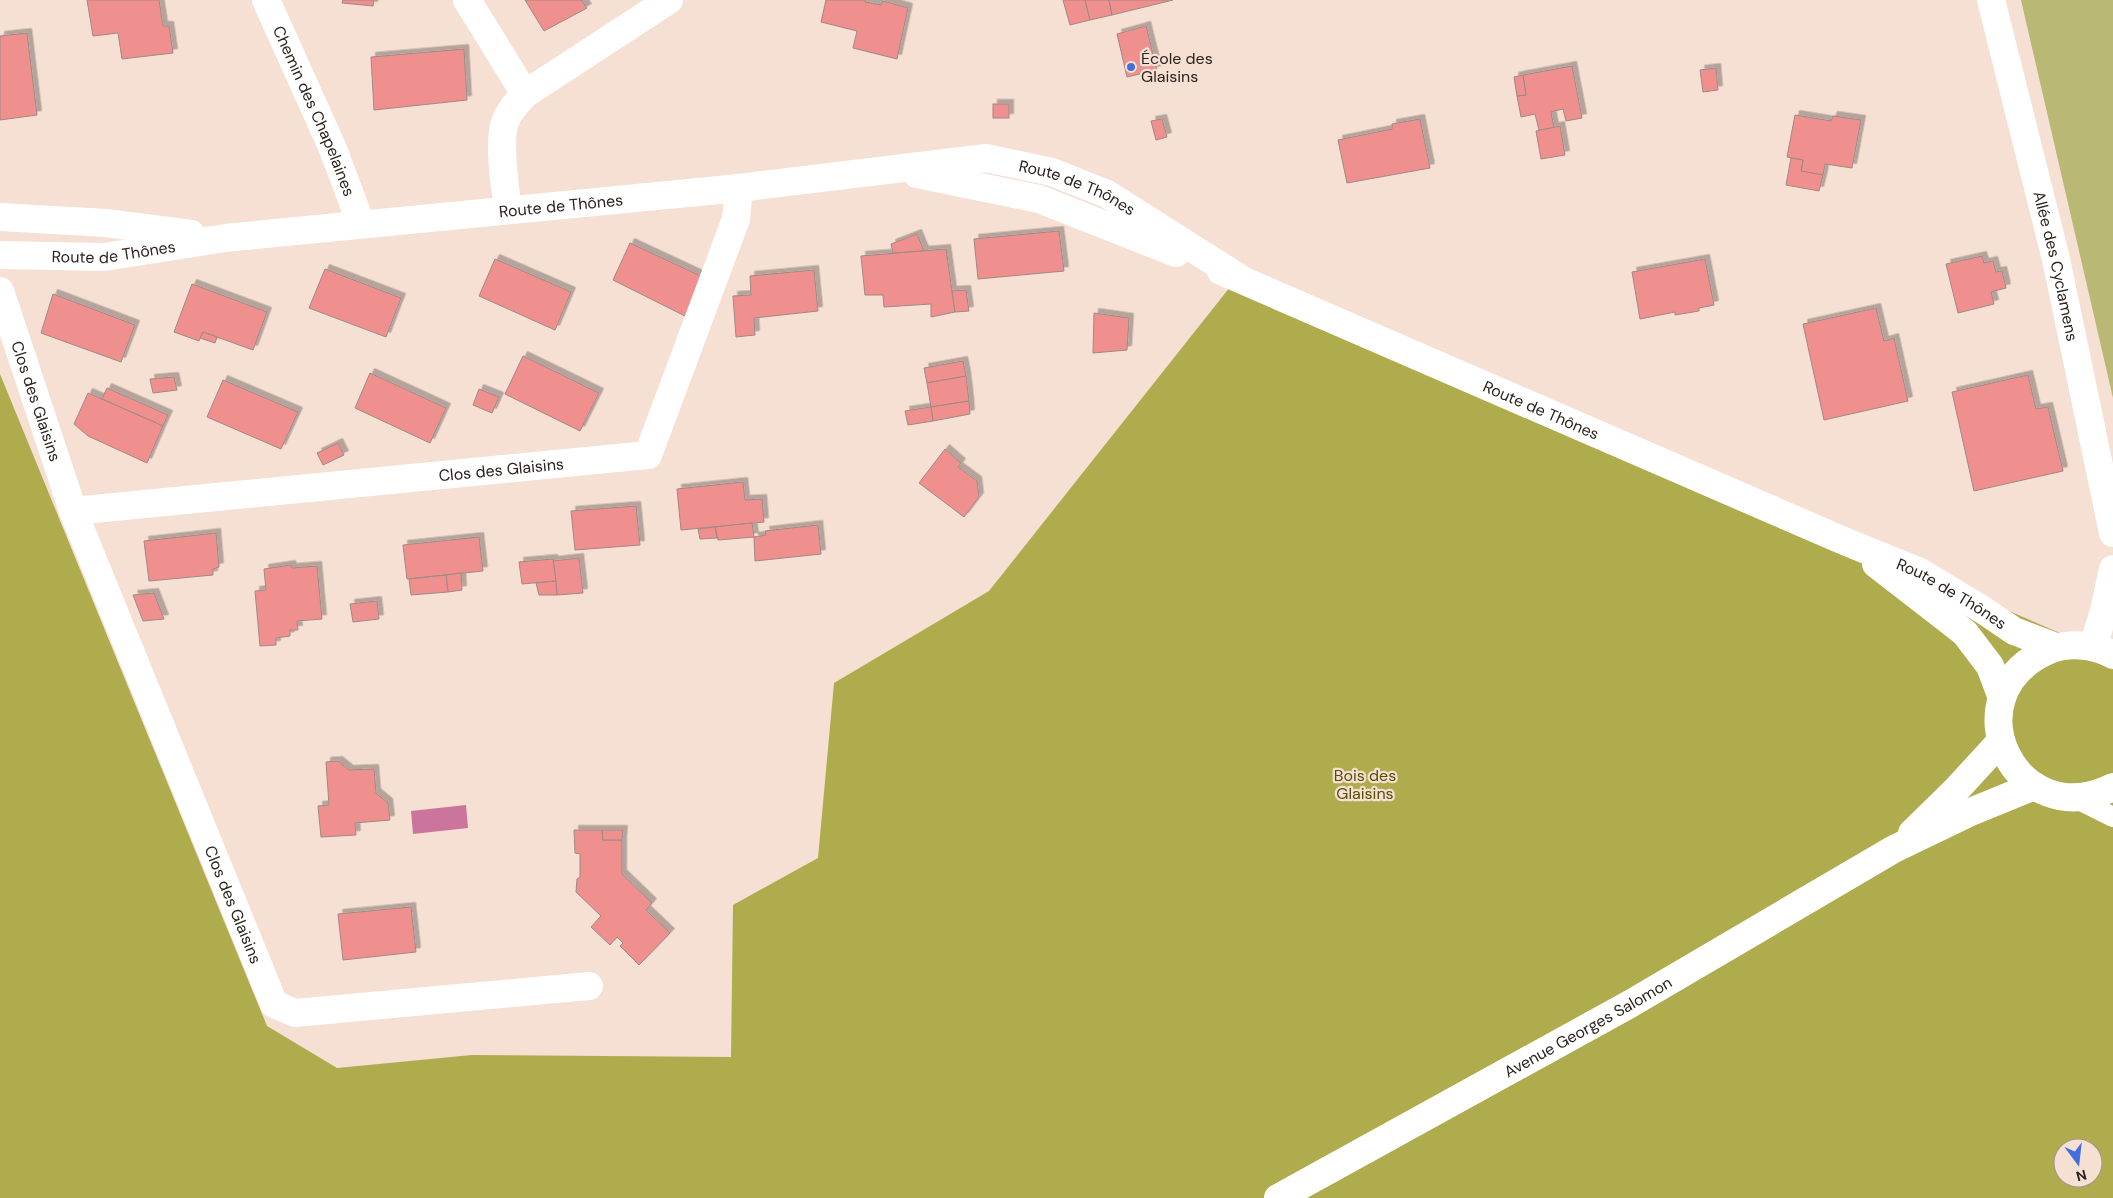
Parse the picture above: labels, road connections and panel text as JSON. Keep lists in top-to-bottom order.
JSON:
{
  "streets": {
    "street": [
      "Chemin des Chapelaines",
      "Route de Thônes",
      "Allée des Cyclamens",
      "Clos des Glaisins",
      "Avenue Georges Salomon"
    ]
  },
  "crossings": [
    ["Chemin des Chapelaines", "Route de Thônes"],
    ["Route de Thônes", "Clos des Glaisins"]
  ],
  "parks": ["Bois des Glaisins"],
  "places": ["École des Glaisins"],
  "north": "bottom"
}
